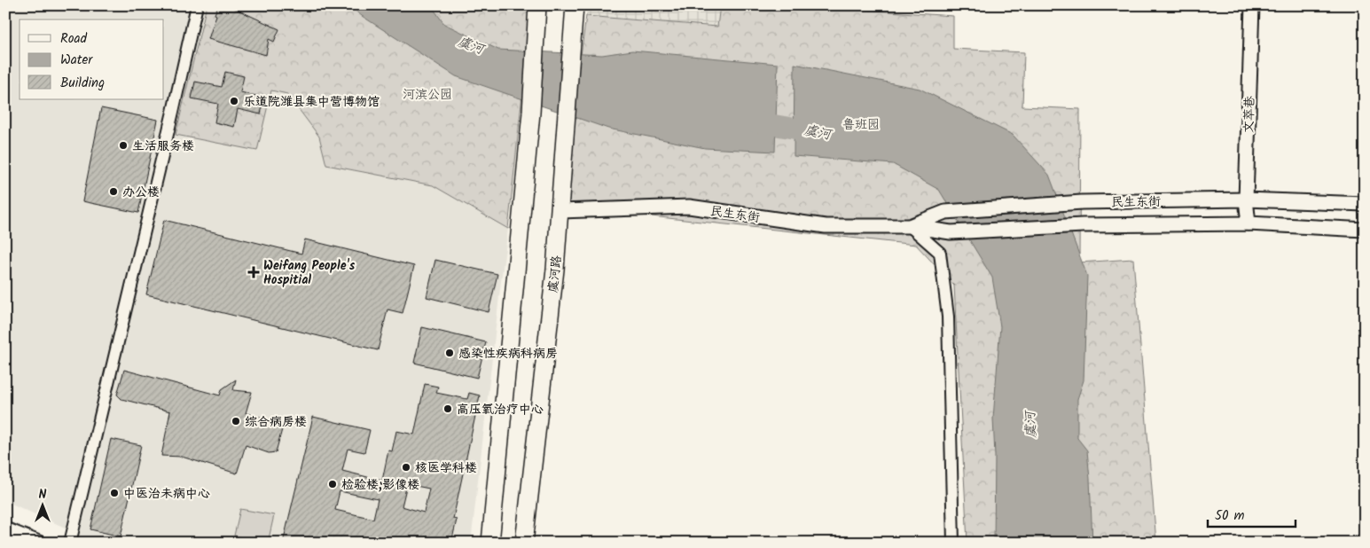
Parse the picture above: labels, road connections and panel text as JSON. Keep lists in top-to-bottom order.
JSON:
{
  "streets": {
    "main road": ["虞河路"],
    "street": ["文萃巷", "民生东街"]
  },
  "crossings": [
    ["文萃巷", "民生东街"],
    ["民生东街", "虞河路"]
  ],
  "water": ["虞河"],
  "parks": ["河滨公园", "鲁班园"],
  "places": {
    "other": [
      "乐道院潍县集中营博物馆",
      "生活服务楼",
      "办公楼",
      "感染性疾病科病房",
      "高压氧治疗中心",
      "综合病房楼",
      "核医学科楼",
      "检验楼;影像楼",
      "中医治未病中心"
    ],
    "health": ["Weifang People's Hospitial"]
  },
  "legend": ["Road", "Water", "Building"],
  "scale_bar": "50 m",
  "north": "top"
}
